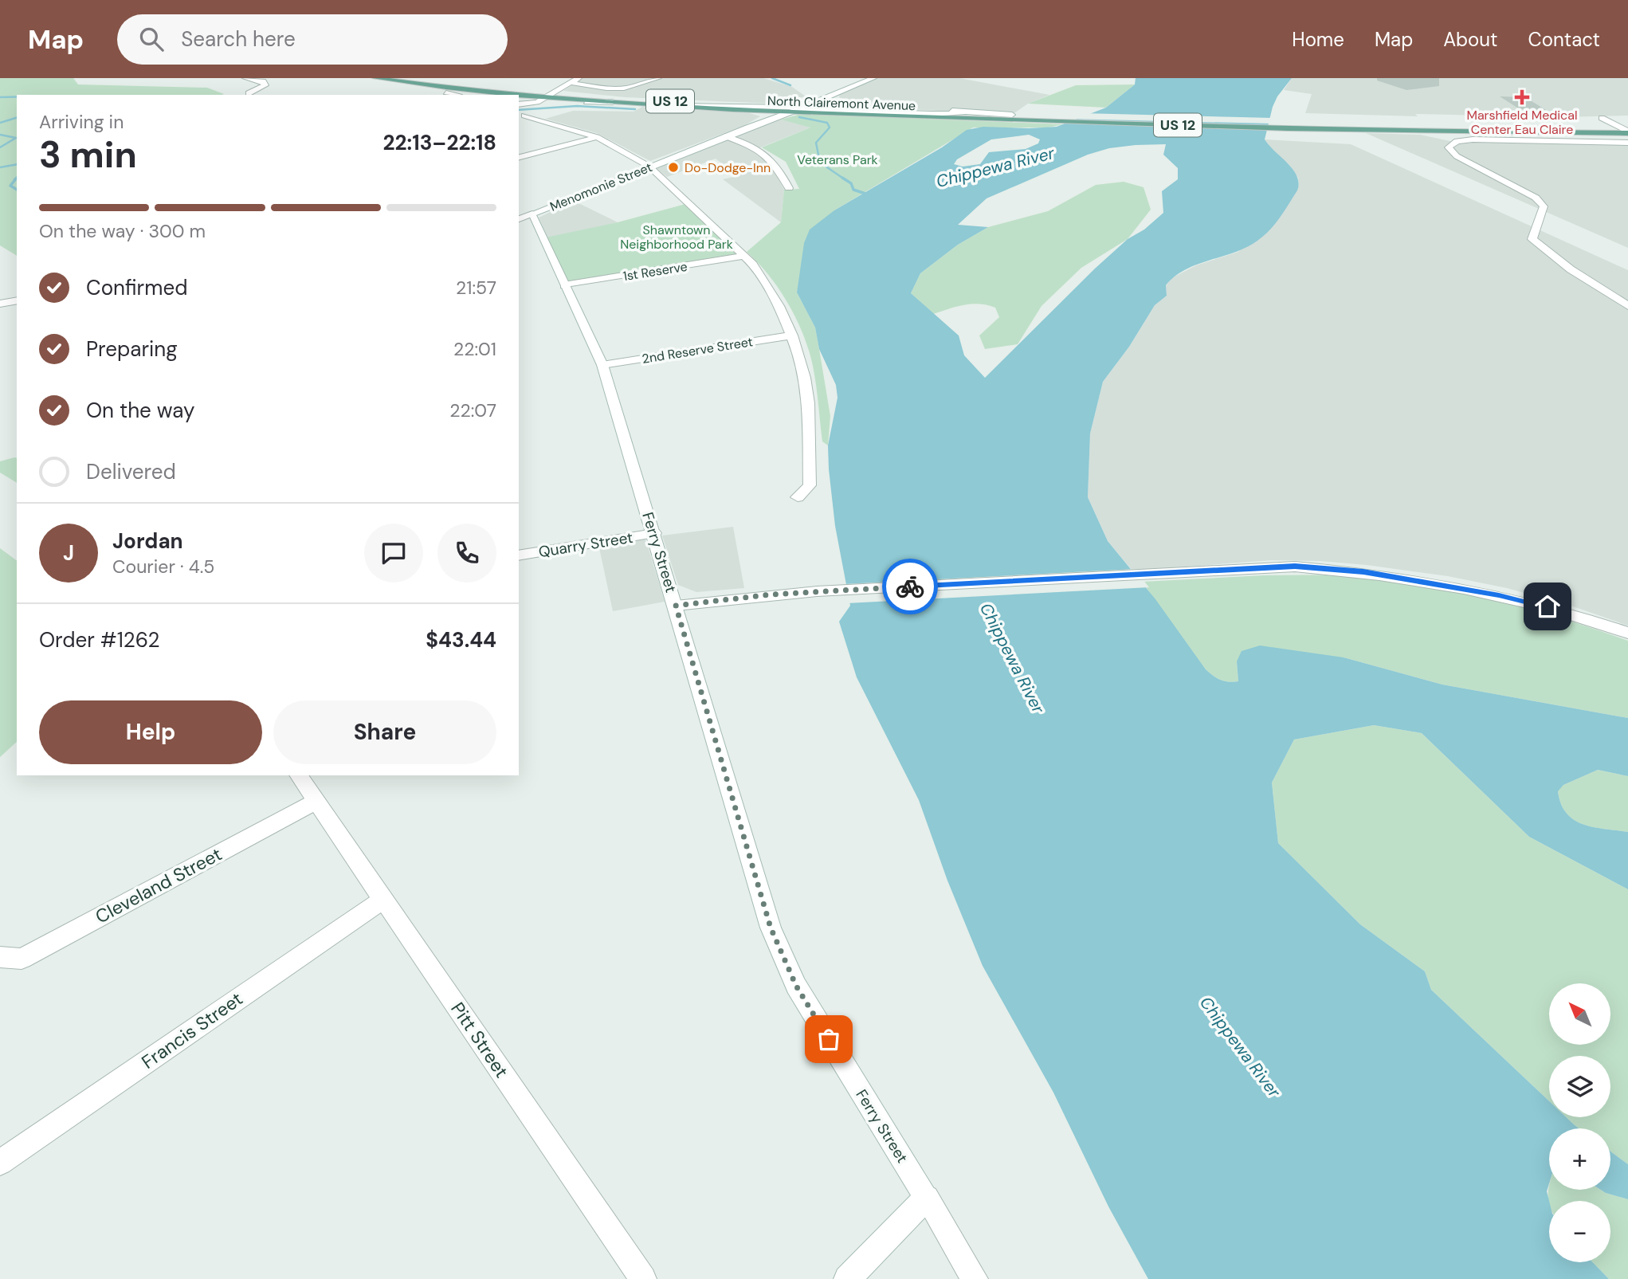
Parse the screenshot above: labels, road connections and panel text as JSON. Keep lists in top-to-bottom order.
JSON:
{
  "streets": {
    "main road": ["US 12", "North Clairemont Avenue"],
    "street": [
      "Menomonie Street",
      "1st Reserve",
      "2nd Reserve Street",
      "Quarry Street",
      "Ferry Street",
      "Cleveland Street",
      "Francis Street",
      "Pitt Street"
    ]
  },
  "crossings": [
    ["US 12", "North Clairemont Avenue"],
    ["North Clairemont Avenue", "Menomonie Street"],
    ["Menomonie Street", "Ferry Street"],
    ["1st Reserve", "Ferry Street"],
    ["2nd Reserve Street", "Ferry Street"],
    ["Quarry Street", "Ferry Street"],
    ["Cleveland Street", "Pitt Street"],
    ["Francis Street", "Pitt Street"]
  ],
  "water": ["Chippewa River"],
  "parks": ["Veterans Park", "Shawntown Neighborhood Park"],
  "places": {
    "health": ["Marshfield Medical Center Eau Claire"],
    "other": ["Do-Dodge-Inn"]
  },
  "north": "top left",
  "page": {
    "header": "Map",
    "search": "Search here",
    "nav": [
      "Home",
      "Map",
      "About",
      "Contact"
    ],
    "heading": ["3 min", "Arriving in", "22:13–22:18"],
    "panel": [
      "Jordan",
      "Courier · 4.5",
      "Order #1262",
      "$43.44"
    ],
    "bar": "On the way · 300 m",
    "list": [
      ["Confirmed", "21:57"],
      ["Preparing", "22:01"],
      ["On the way", "22:07"],
      "Delivered"
    ],
    "round": "J",
    "buttons": ["Help", "Share"],
    "map_buttons": ["+", "−"]
  }
}
